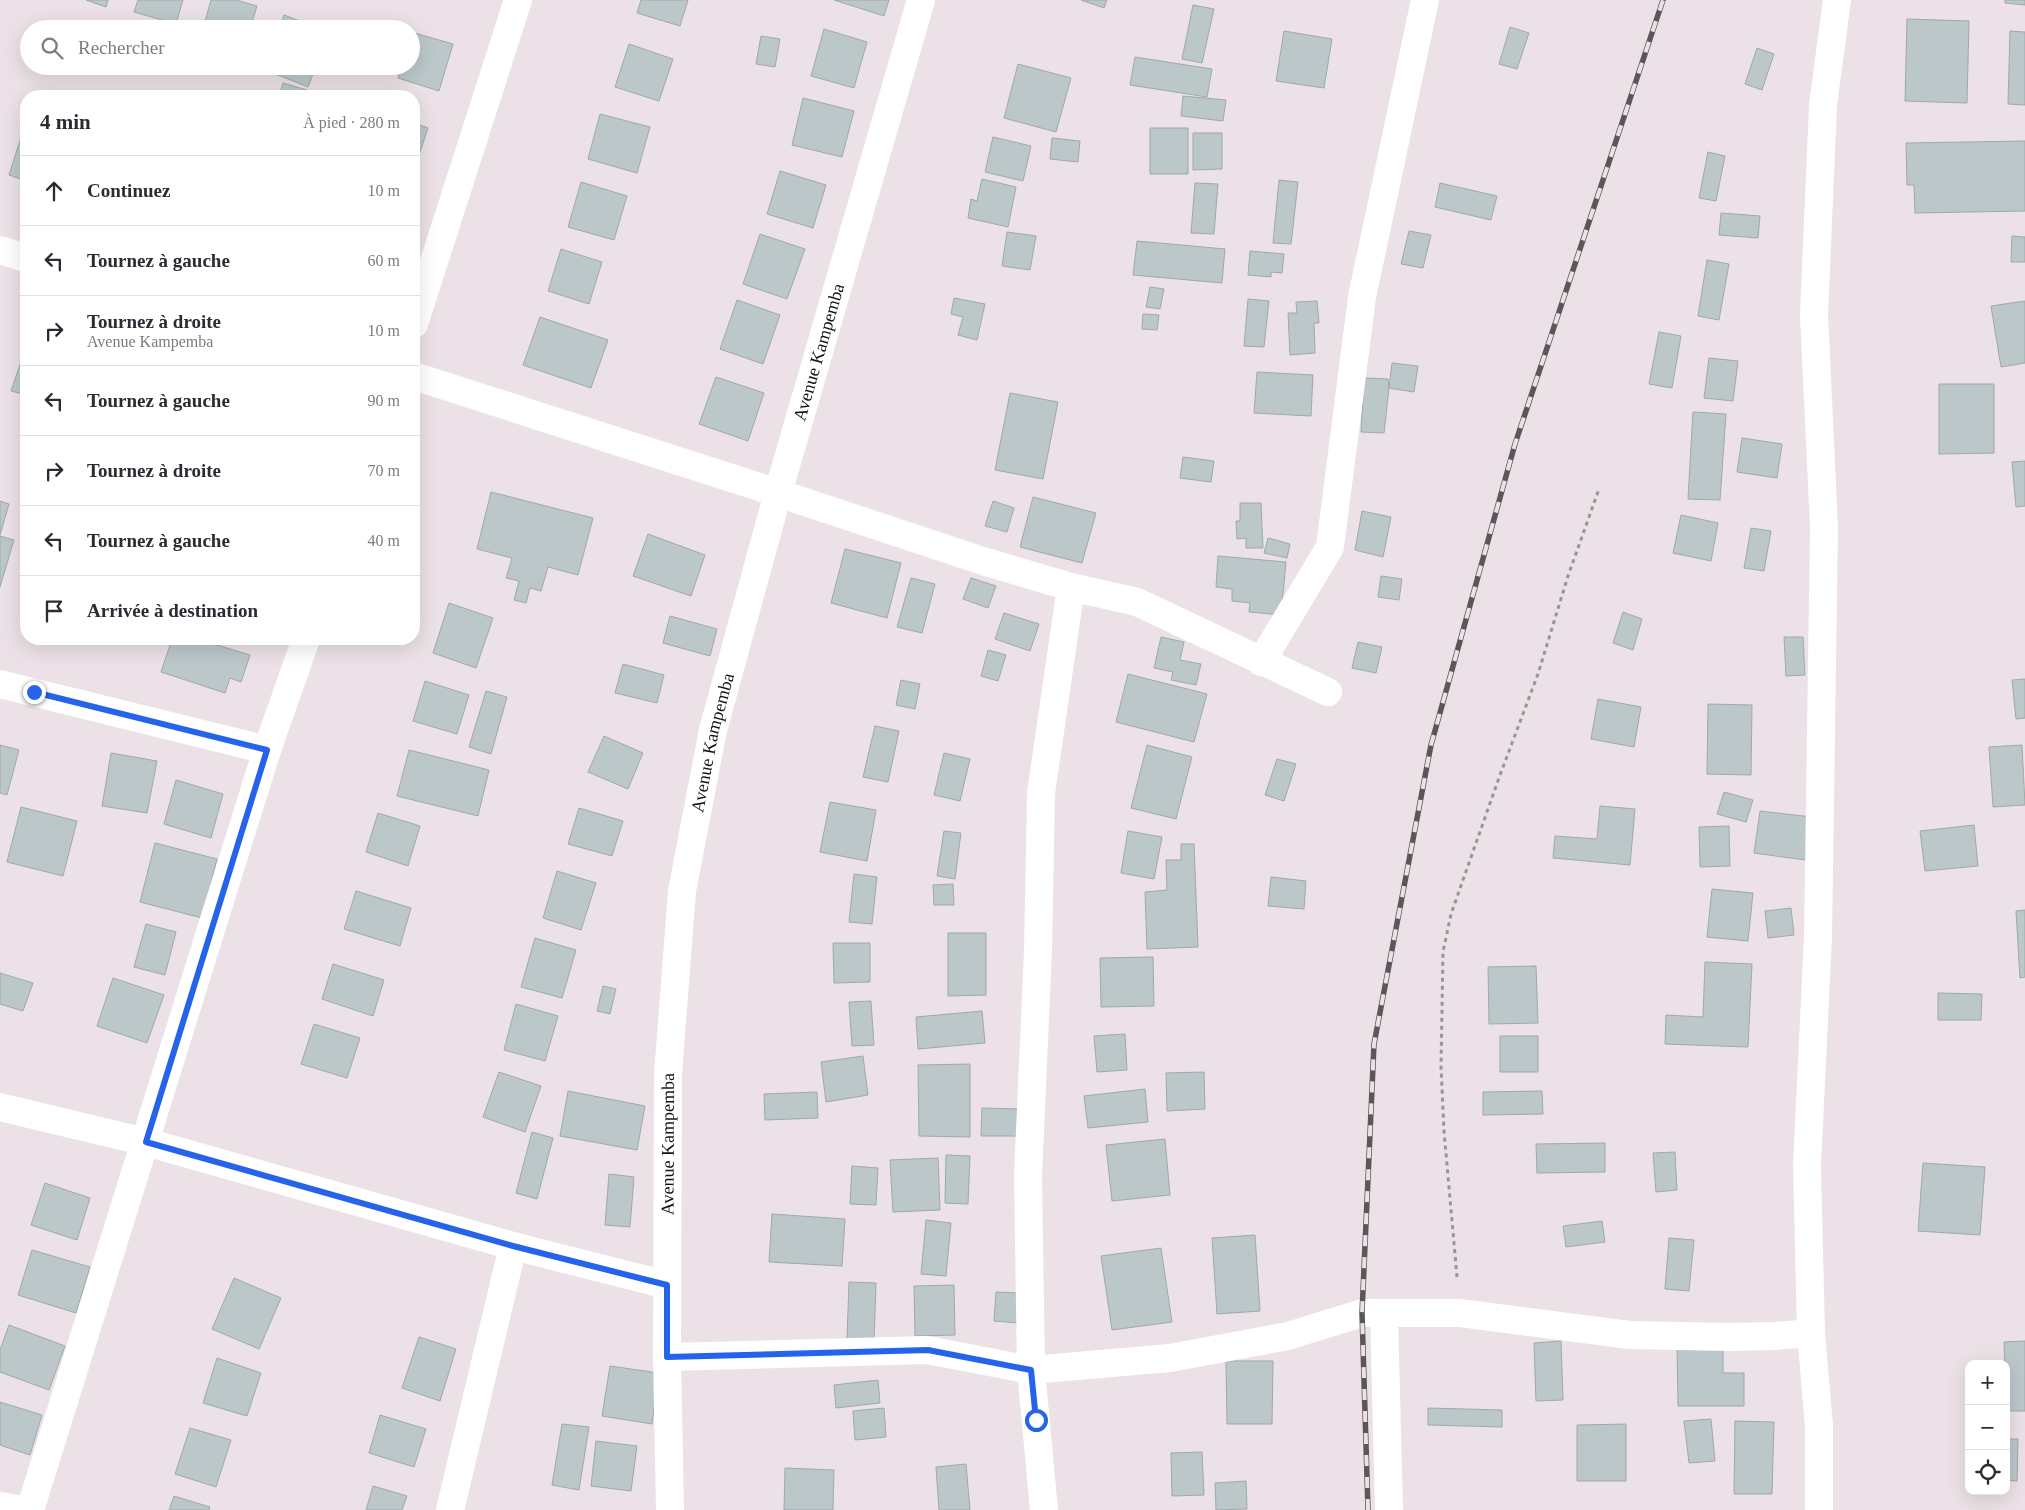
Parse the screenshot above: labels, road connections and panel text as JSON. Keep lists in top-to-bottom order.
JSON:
{
  "streets": {
    "street": ["Avenue Kampemba"]
  },
  "page": {
    "search": "Rechercher",
    "heading": ["4 min", "À pied · 280 m"],
    "list": [
      ["Continuez", "10 m"],
      ["Tournez à gauche", "60 m"],
      ["Tournez à droite", "Avenue Kampemba", "10 m"],
      ["Tournez à gauche", "90 m"],
      ["Tournez à droite", "70 m"],
      ["Tournez à gauche", "40 m"],
      "Arrivée à destination"
    ],
    "map_buttons": ["+", "−"]
  }
}
